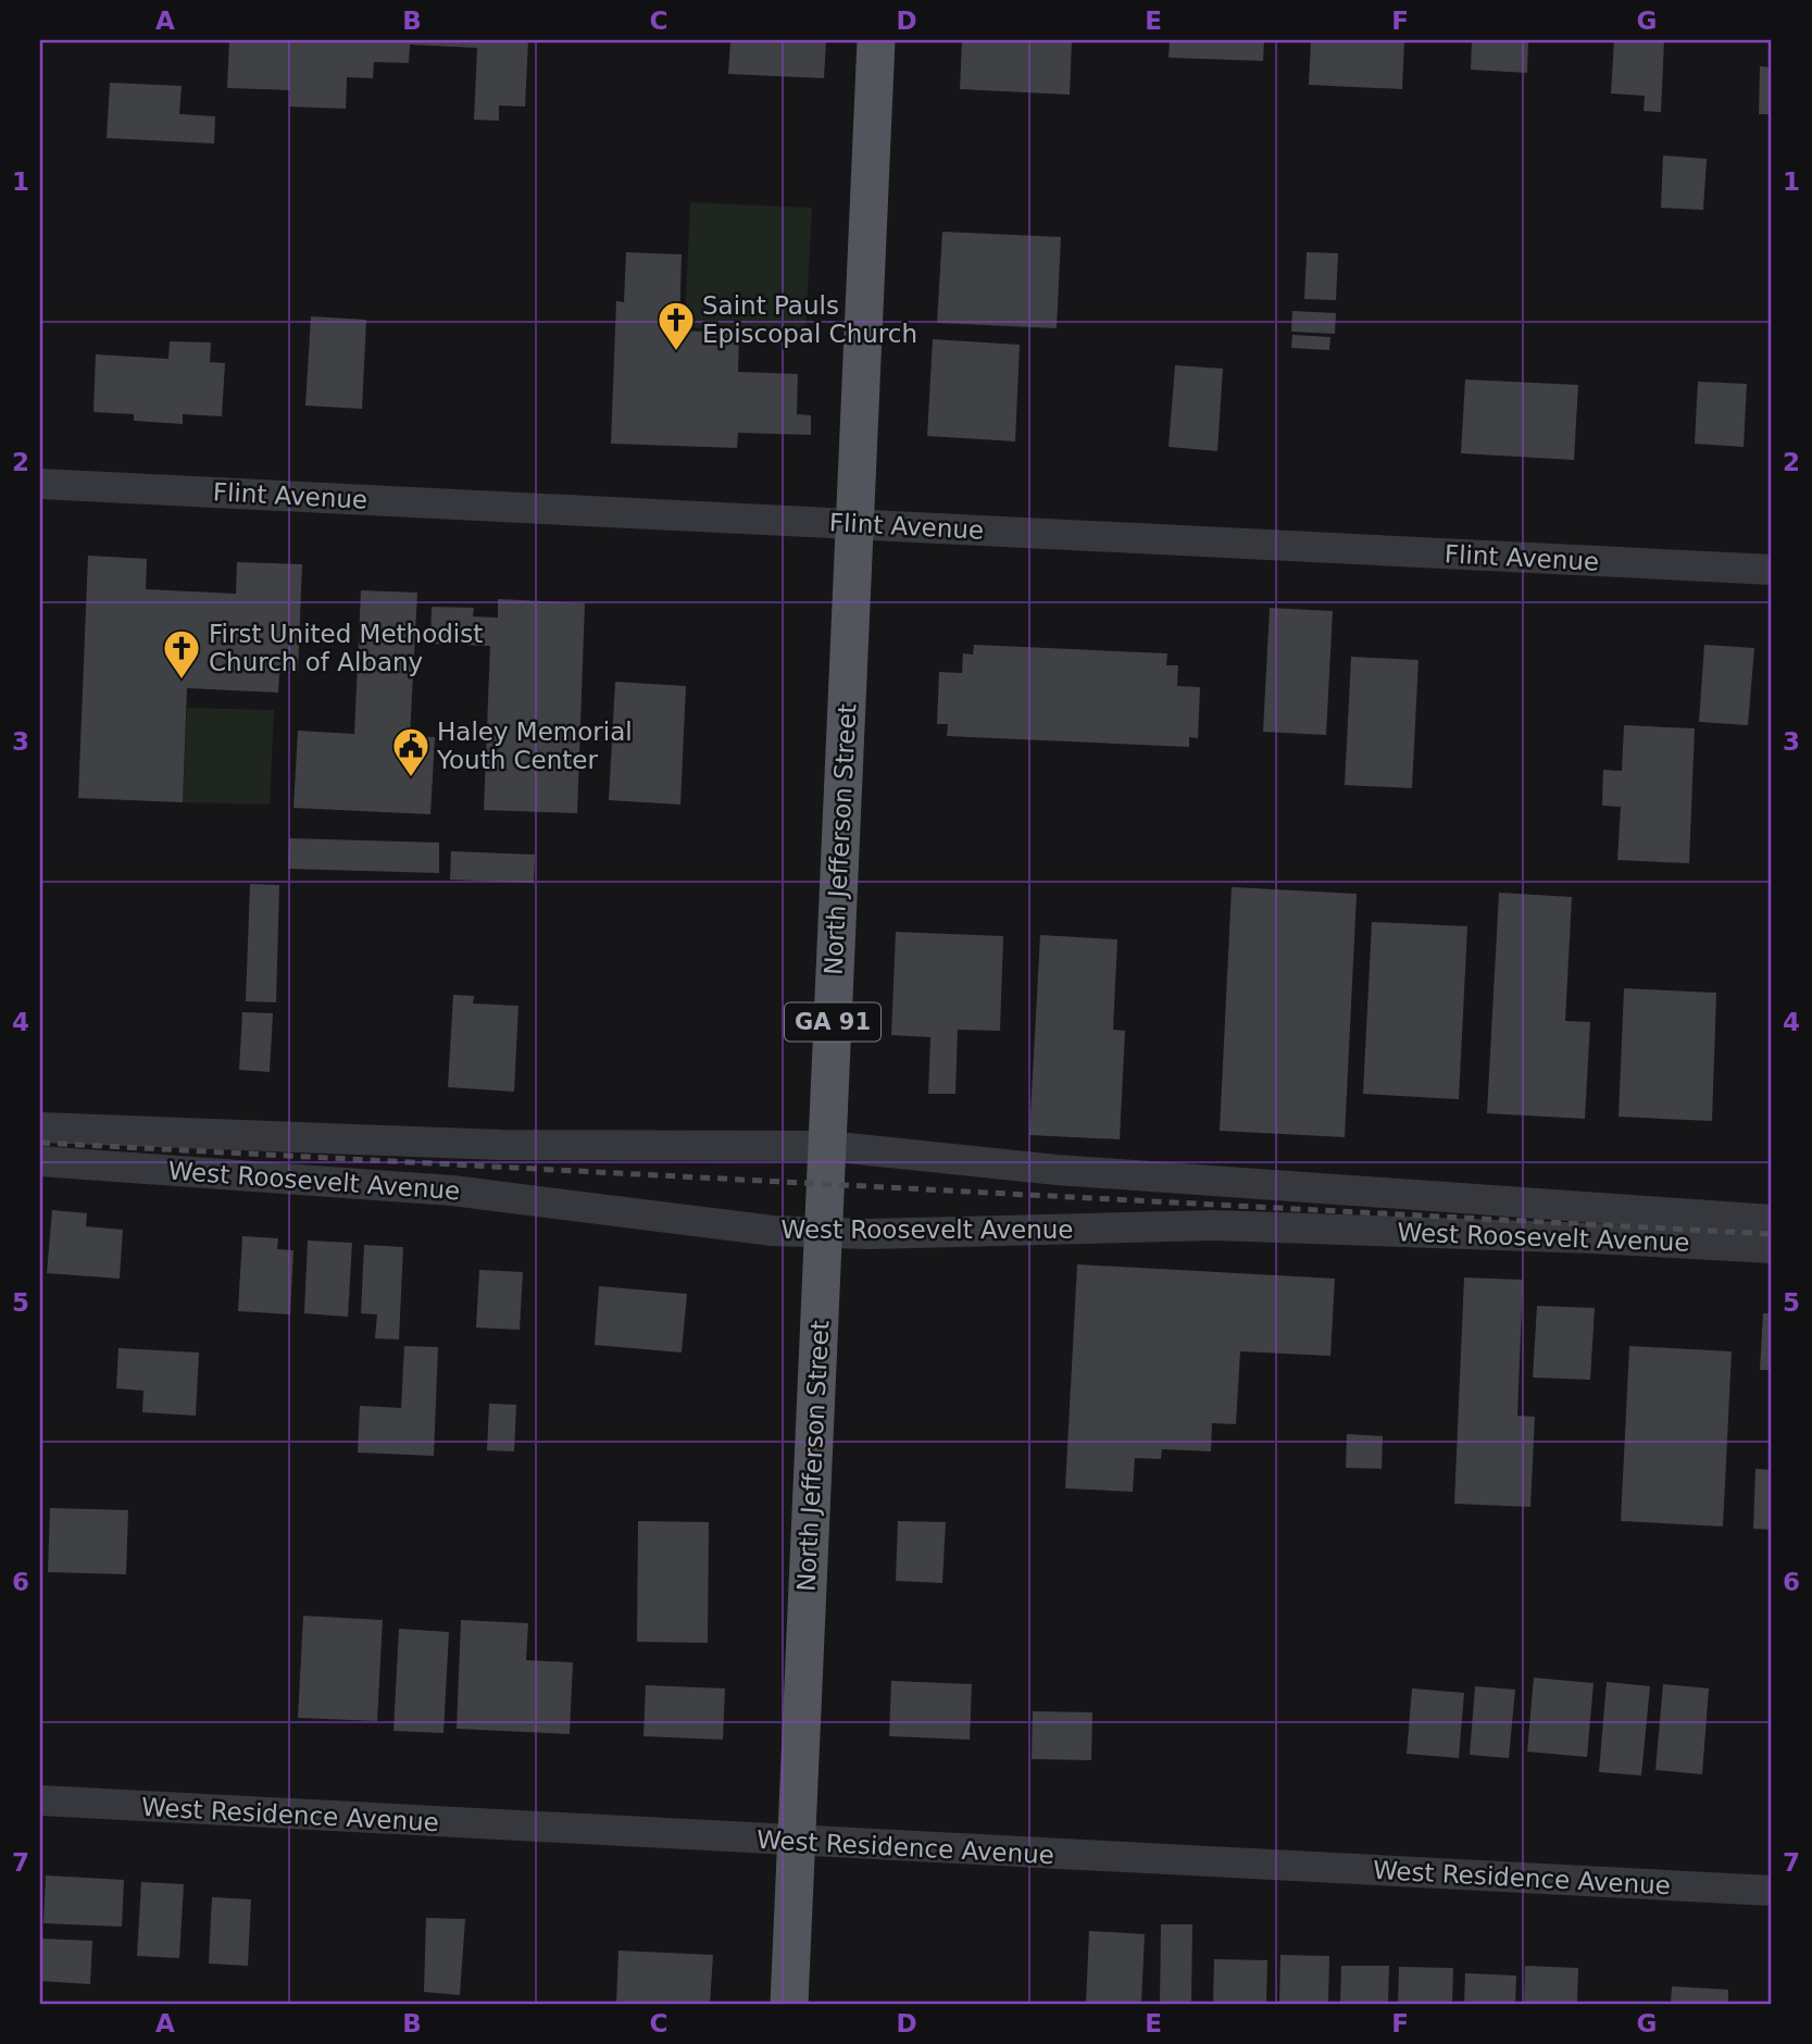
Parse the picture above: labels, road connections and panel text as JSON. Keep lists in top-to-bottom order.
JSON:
{
  "streets": {
    "main road": ["North Jefferson Street", "GA 91"],
    "street": ["Flint Avenue", "West Roosevelt Avenue", "West Residence Avenue"]
  },
  "crossings": [
    ["Flint Avenue", "North Jefferson Street"],
    ["North Jefferson Street", "West Roosevelt Avenue"],
    ["North Jefferson Street", "West Residence Avenue"]
  ],
  "places": {
    "church": ["Saint Pauls Episcopal Church", "First United Methodist Church of Albany"],
    "public building": ["Haley Memorial Youth Center"]
  },
  "grid": {
    "columns": [
      "A",
      "B",
      "C",
      "D",
      "E",
      "F",
      "G"
    ],
    "rows": [
      "1",
      "2",
      "3",
      "4",
      "5",
      "6",
      "7"
    ]
  }
}
